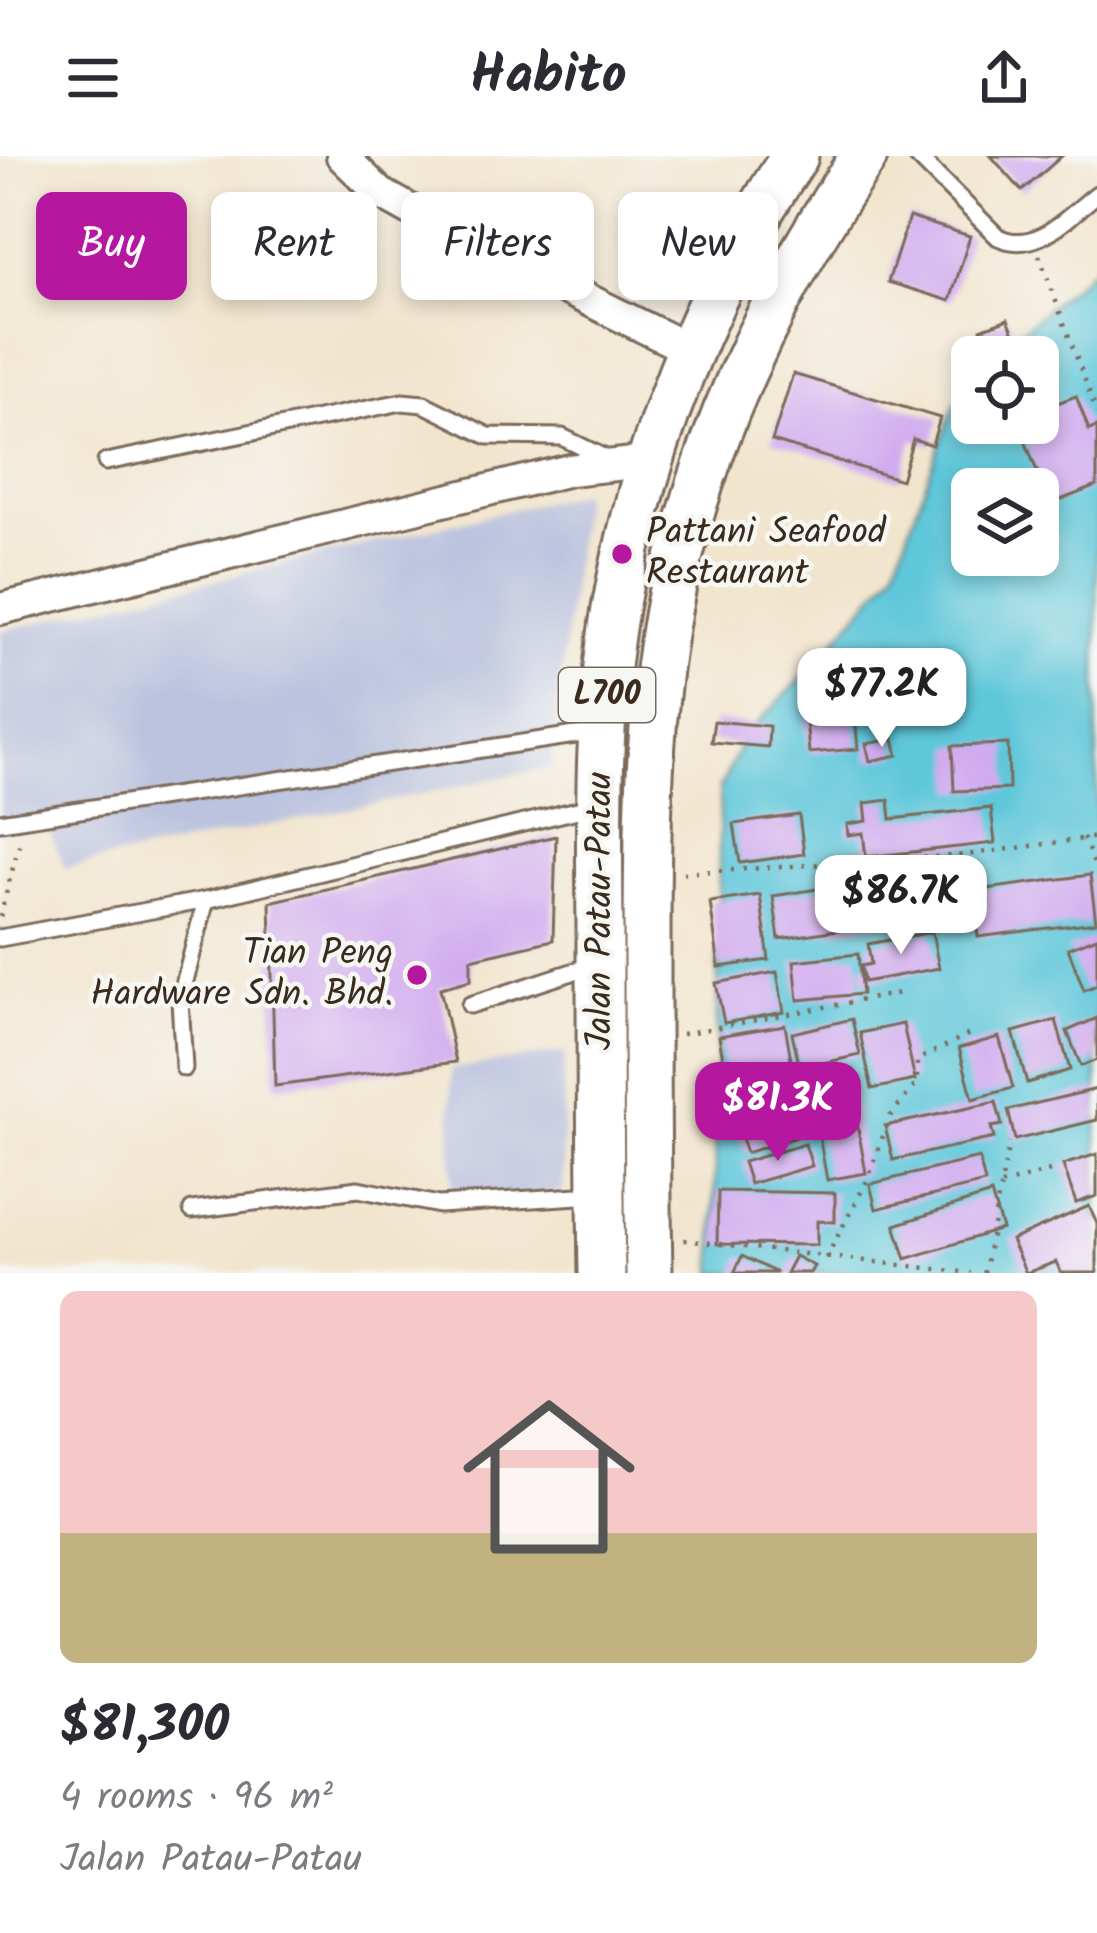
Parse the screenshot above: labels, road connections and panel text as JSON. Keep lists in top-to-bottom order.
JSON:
{
  "streets": {
    "main road": ["L700", "Jalan Patau-Patau"]
  },
  "places": ["Pattani Seafood Restaurant", "Tian Peng Hardware Sdn. Bhd."],
  "page": {
    "header": "Habito",
    "chip": [
      "Buy",
      "Rent",
      "Filters",
      "New"
    ],
    "price": ["$77.2K", "$86.7K", "$81.3K"],
    "list": [
      {
        "name": "$81,300",
        "note": "4 rooms · 96 m² · Jalan Patau-Patau"
      }
    ]
  }
}
